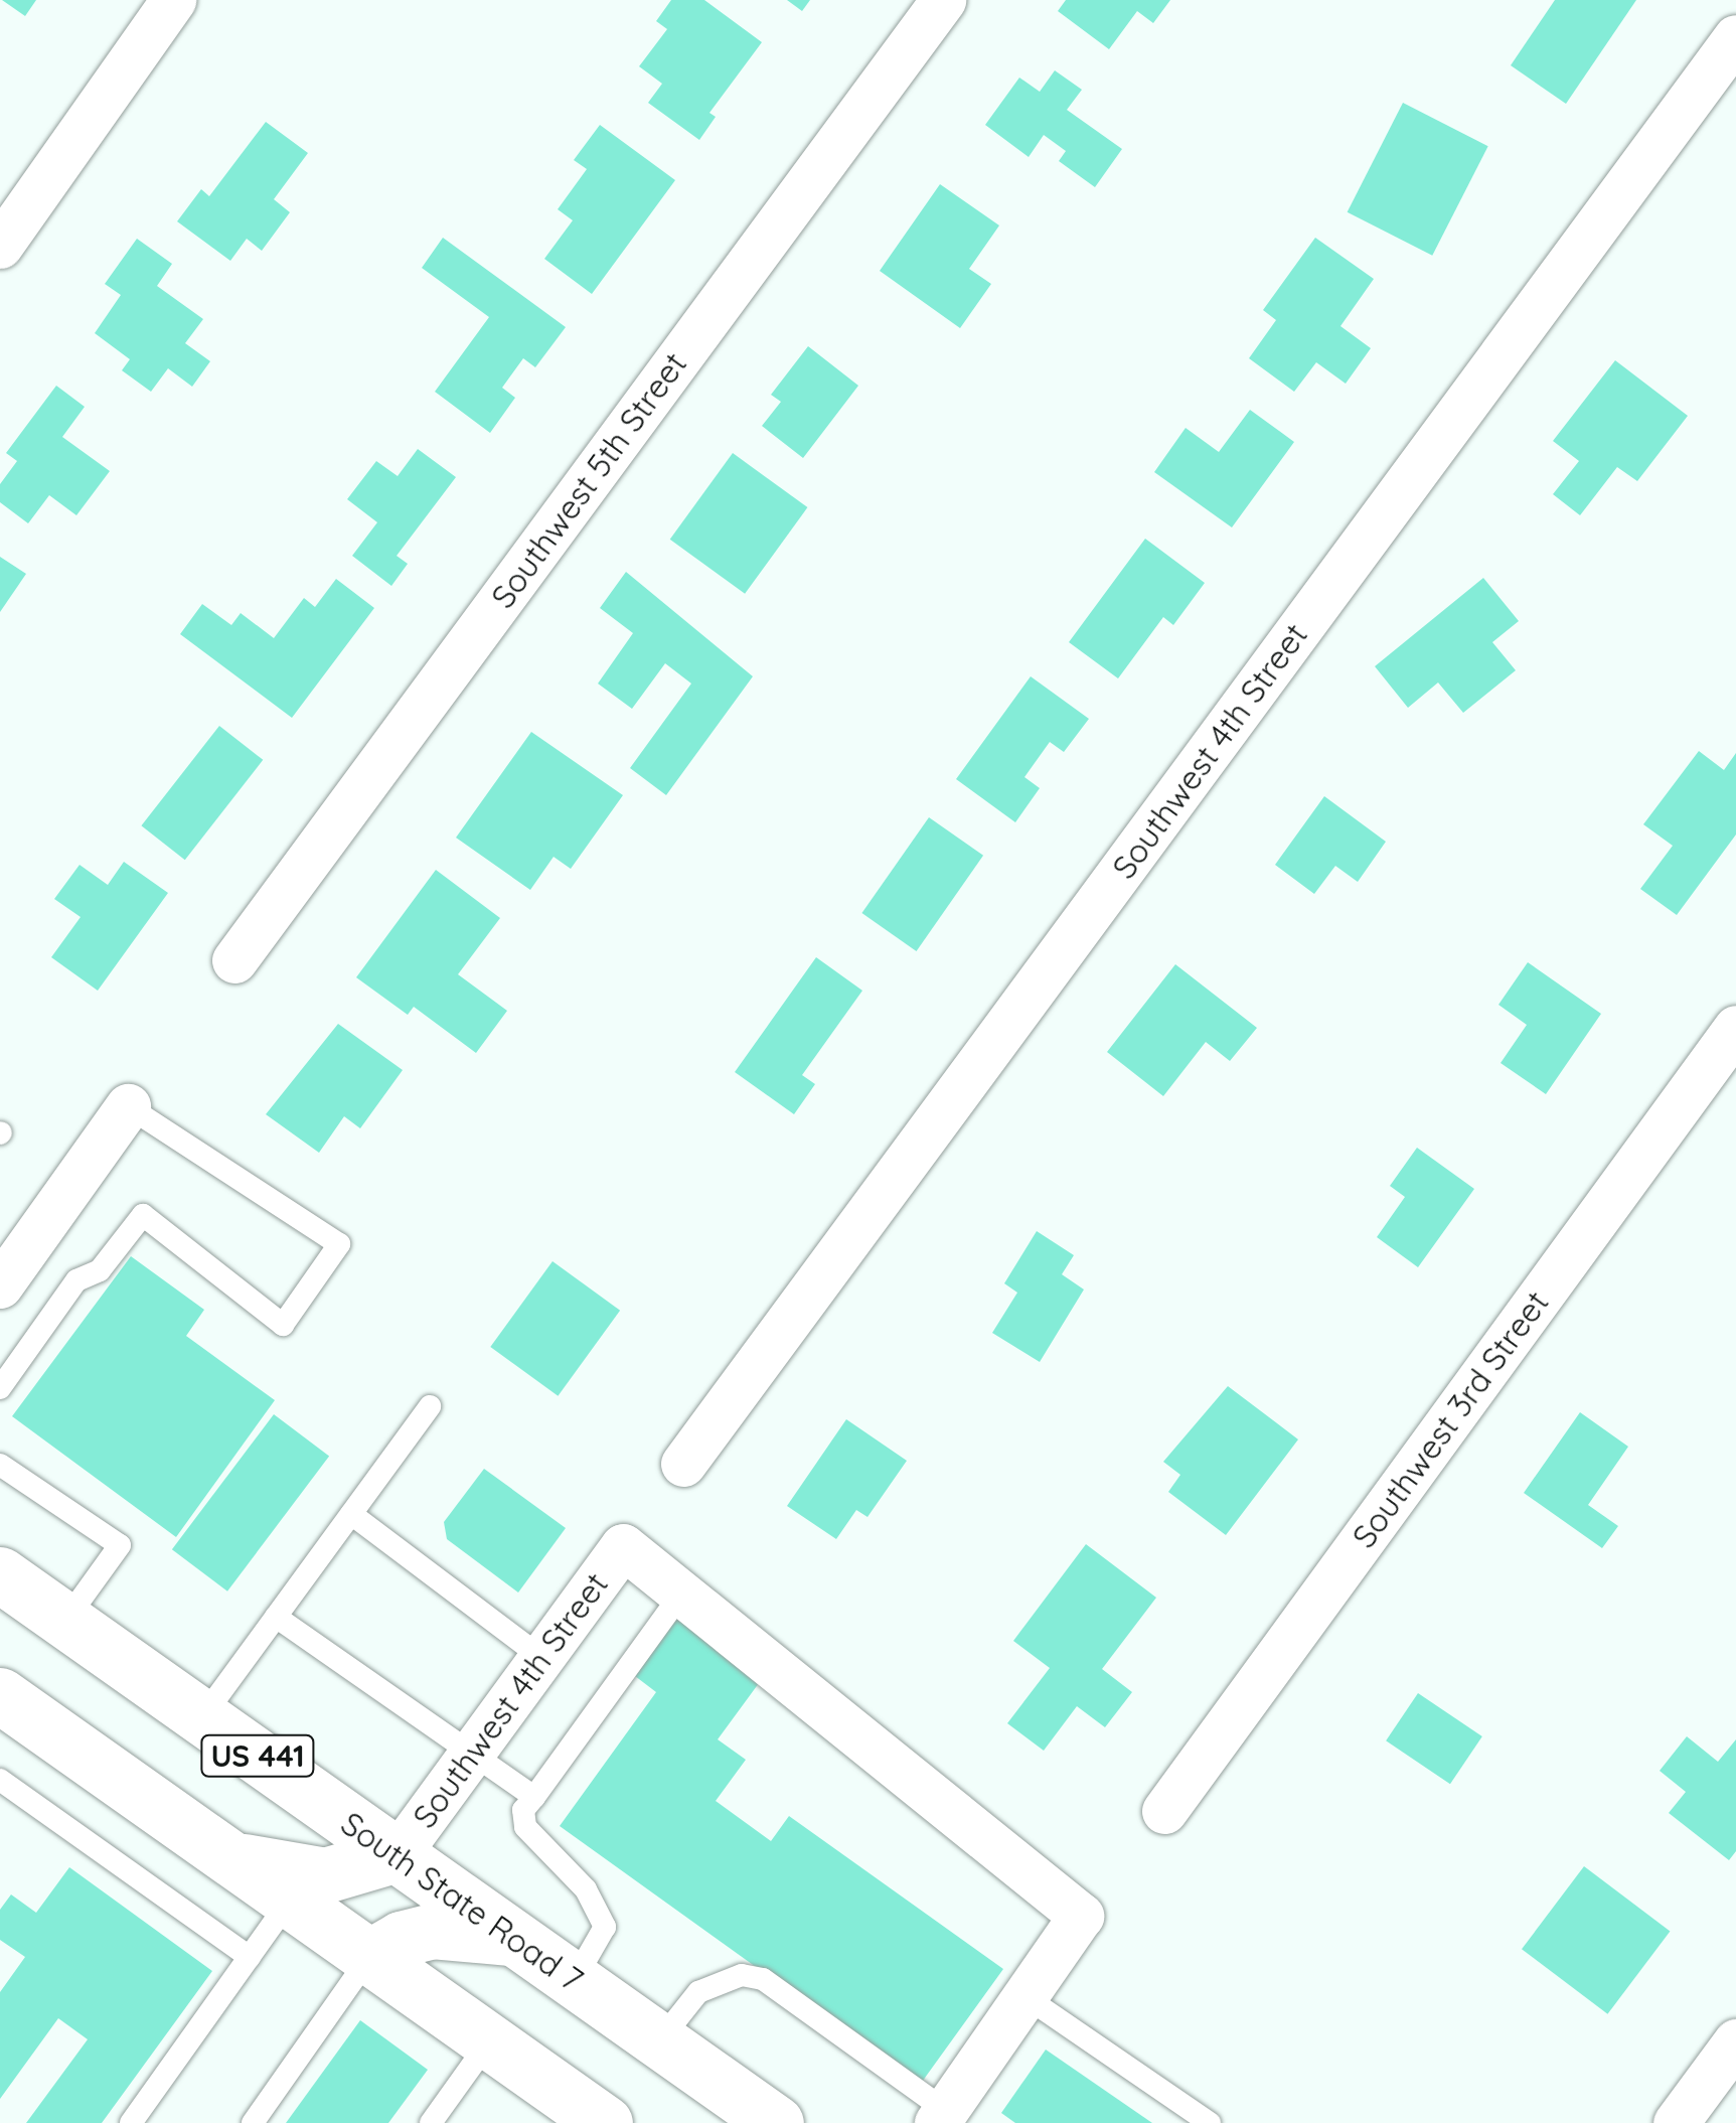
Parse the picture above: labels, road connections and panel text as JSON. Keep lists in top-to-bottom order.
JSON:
{
  "streets": {
    "main road": ["US 441", "South State Road 7"],
    "street": ["Southwest 5th Street", "Southwest 4th Street", "Southwest 3rd Street"]
  },
  "crossings": [
    ["Southwest 4th Street", "South State Road 7"]
  ]
}
